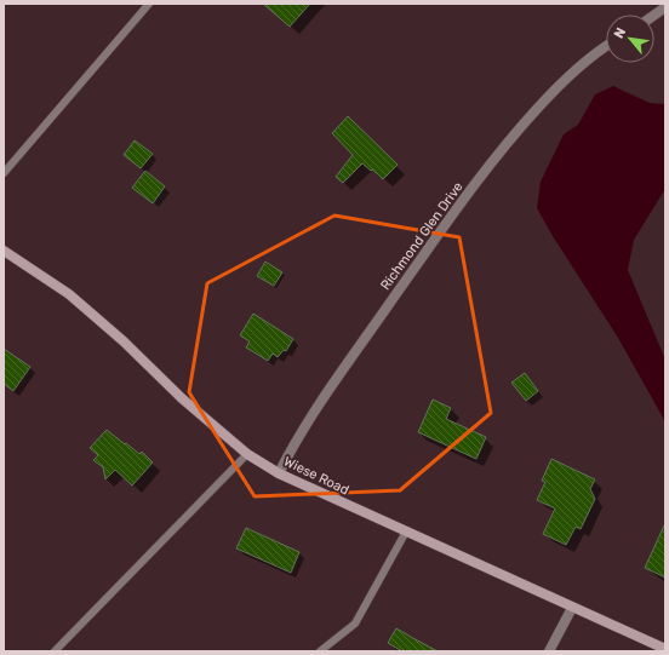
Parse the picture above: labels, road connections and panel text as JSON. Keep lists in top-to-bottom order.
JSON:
{
  "streets": {
    "street": ["Richmond Glen Drive", "Wiese Road"]
  },
  "crossings": [
    ["Richmond Glen Drive", "Wiese Road"]
  ],
  "north": "top left"
}
